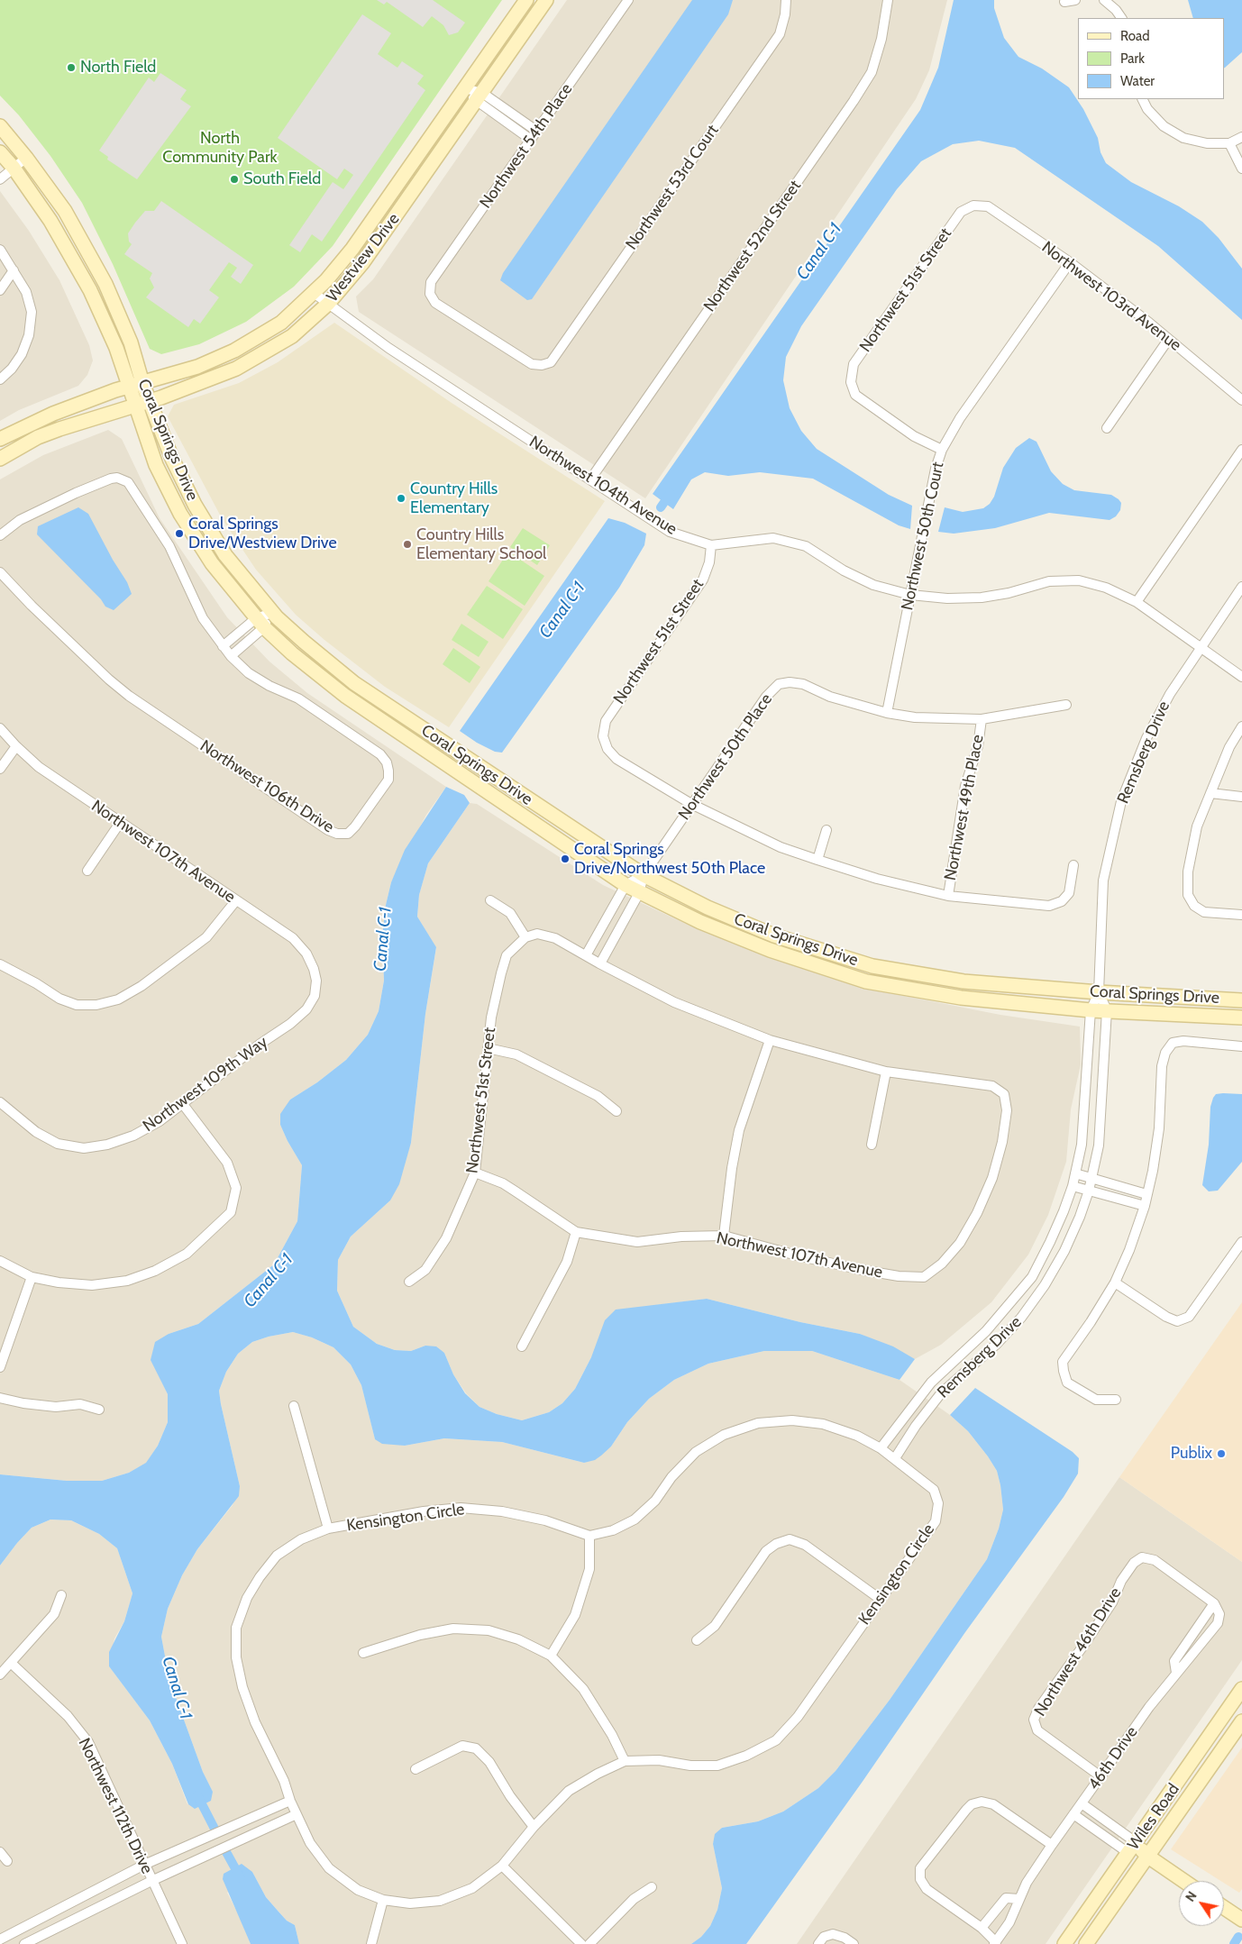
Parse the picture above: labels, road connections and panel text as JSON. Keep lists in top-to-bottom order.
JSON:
{
  "streets": {
    "main road": ["Westview Drive", "Coral Springs Drive", "Wiles Road"],
    "street": [
      "Northwest 54th Place",
      "Northwest 53rd Court",
      "Northwest 52nd Street",
      "Northwest 51st Street",
      "Northwest 103rd Avenue",
      "Northwest 104th Avenue",
      "Northwest 50th Court",
      "Remsberg Drive",
      "Northwest 50th Place",
      "Northwest 106th Drive",
      "Northwest 49th Place",
      "Northwest 107th Avenue",
      "Northwest 109th Way",
      "Kensington Circle",
      "Northwest 46th Drive",
      "46th Drive",
      "Northwest 112th Drive"
    ]
  },
  "crossings": [
    ["Northwest 54th Place", "Northwest 53rd Court"],
    ["Northwest 52nd Street", "Northwest 104th Avenue"],
    ["Westview Drive", "Coral Springs Drive"],
    ["Westview Drive", "Northwest 104th Avenue"],
    ["Northwest 51st Street", "Northwest 103rd Avenue"],
    ["Northwest 51st Street", "Northwest 104th Avenue"],
    ["Northwest 51st Street", "Northwest 50th Court"],
    ["Northwest 51st Street", "Northwest 50th Place"],
    ["Northwest 51st Street", "Northwest 107th Avenue"],
    ["Northwest 103rd Avenue", "Northwest 50th Court"],
    ["Coral Springs Drive", "Remsberg Drive"],
    ["Coral Springs Drive", "Northwest 50th Place"],
    ["Northwest 104th Avenue", "Northwest 50th Court"],
    ["Northwest 104th Avenue", "Remsberg Drive"],
    ["Northwest 50th Court", "Northwest 50th Place"],
    ["Remsberg Drive", "Kensington Circle"],
    ["Northwest 107th Avenue", "Northwest 109th Way"],
    ["Northwest 46th Drive", "46th Drive"]
  ],
  "water": ["Canal C-1"],
  "parks": ["North Community Park"],
  "places": [
    "North Field",
    "South Field",
    "Country Hills Elementary",
    "Coral Springs Drive/Westview Drive",
    "Country Hills Elementary School",
    "Coral Springs Drive/Northwest 50th Place",
    "Publix"
  ],
  "legend": ["Road", "Park", "Water"],
  "north": "top left"
}
